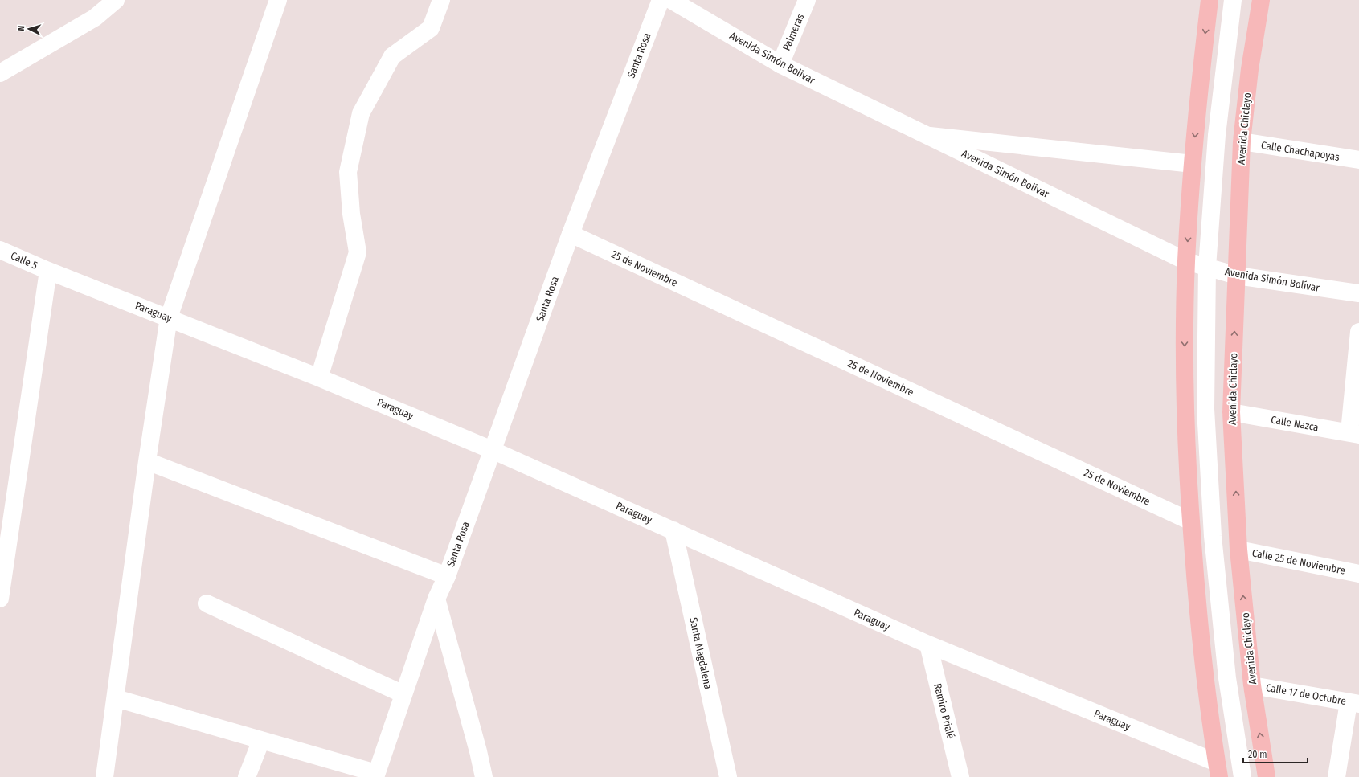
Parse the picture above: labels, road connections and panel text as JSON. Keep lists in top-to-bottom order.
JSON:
{
  "streets": {
    "main road": ["Avenida Chiclayo"],
    "street": [
      "Palmeras",
      "Santa Rosa",
      "Avenida Simón Bolívar",
      "Calle Chachapoyas",
      "Calle 5",
      "25 de Noviembre",
      "Paraguay",
      "Calle Nazca",
      "Calle 25 de Noviembre",
      "Santa Magdalena",
      "Calle 17 de Octubre",
      "Ramiro Prialé"
    ]
  },
  "crossings": [
    ["Palmeras", "Avenida Simón Bolívar"],
    ["Santa Rosa", "25 de Noviembre"],
    ["Santa Rosa", "Paraguay"],
    ["Avenida Simón Bolívar", "Avenida Chiclayo"],
    ["Avenida Chiclayo", "Calle Chachapoyas"],
    ["Avenida Chiclayo", "Calle Nazca"],
    ["Avenida Chiclayo", "Calle 25 de Noviembre"],
    ["Avenida Chiclayo", "Calle 17 de Octubre"],
    ["Calle 5", "Paraguay"],
    ["Paraguay", "Santa Magdalena"],
    ["Paraguay", "Ramiro Prialé"]
  ],
  "scale_bar": "20 m",
  "north": "left"
}
